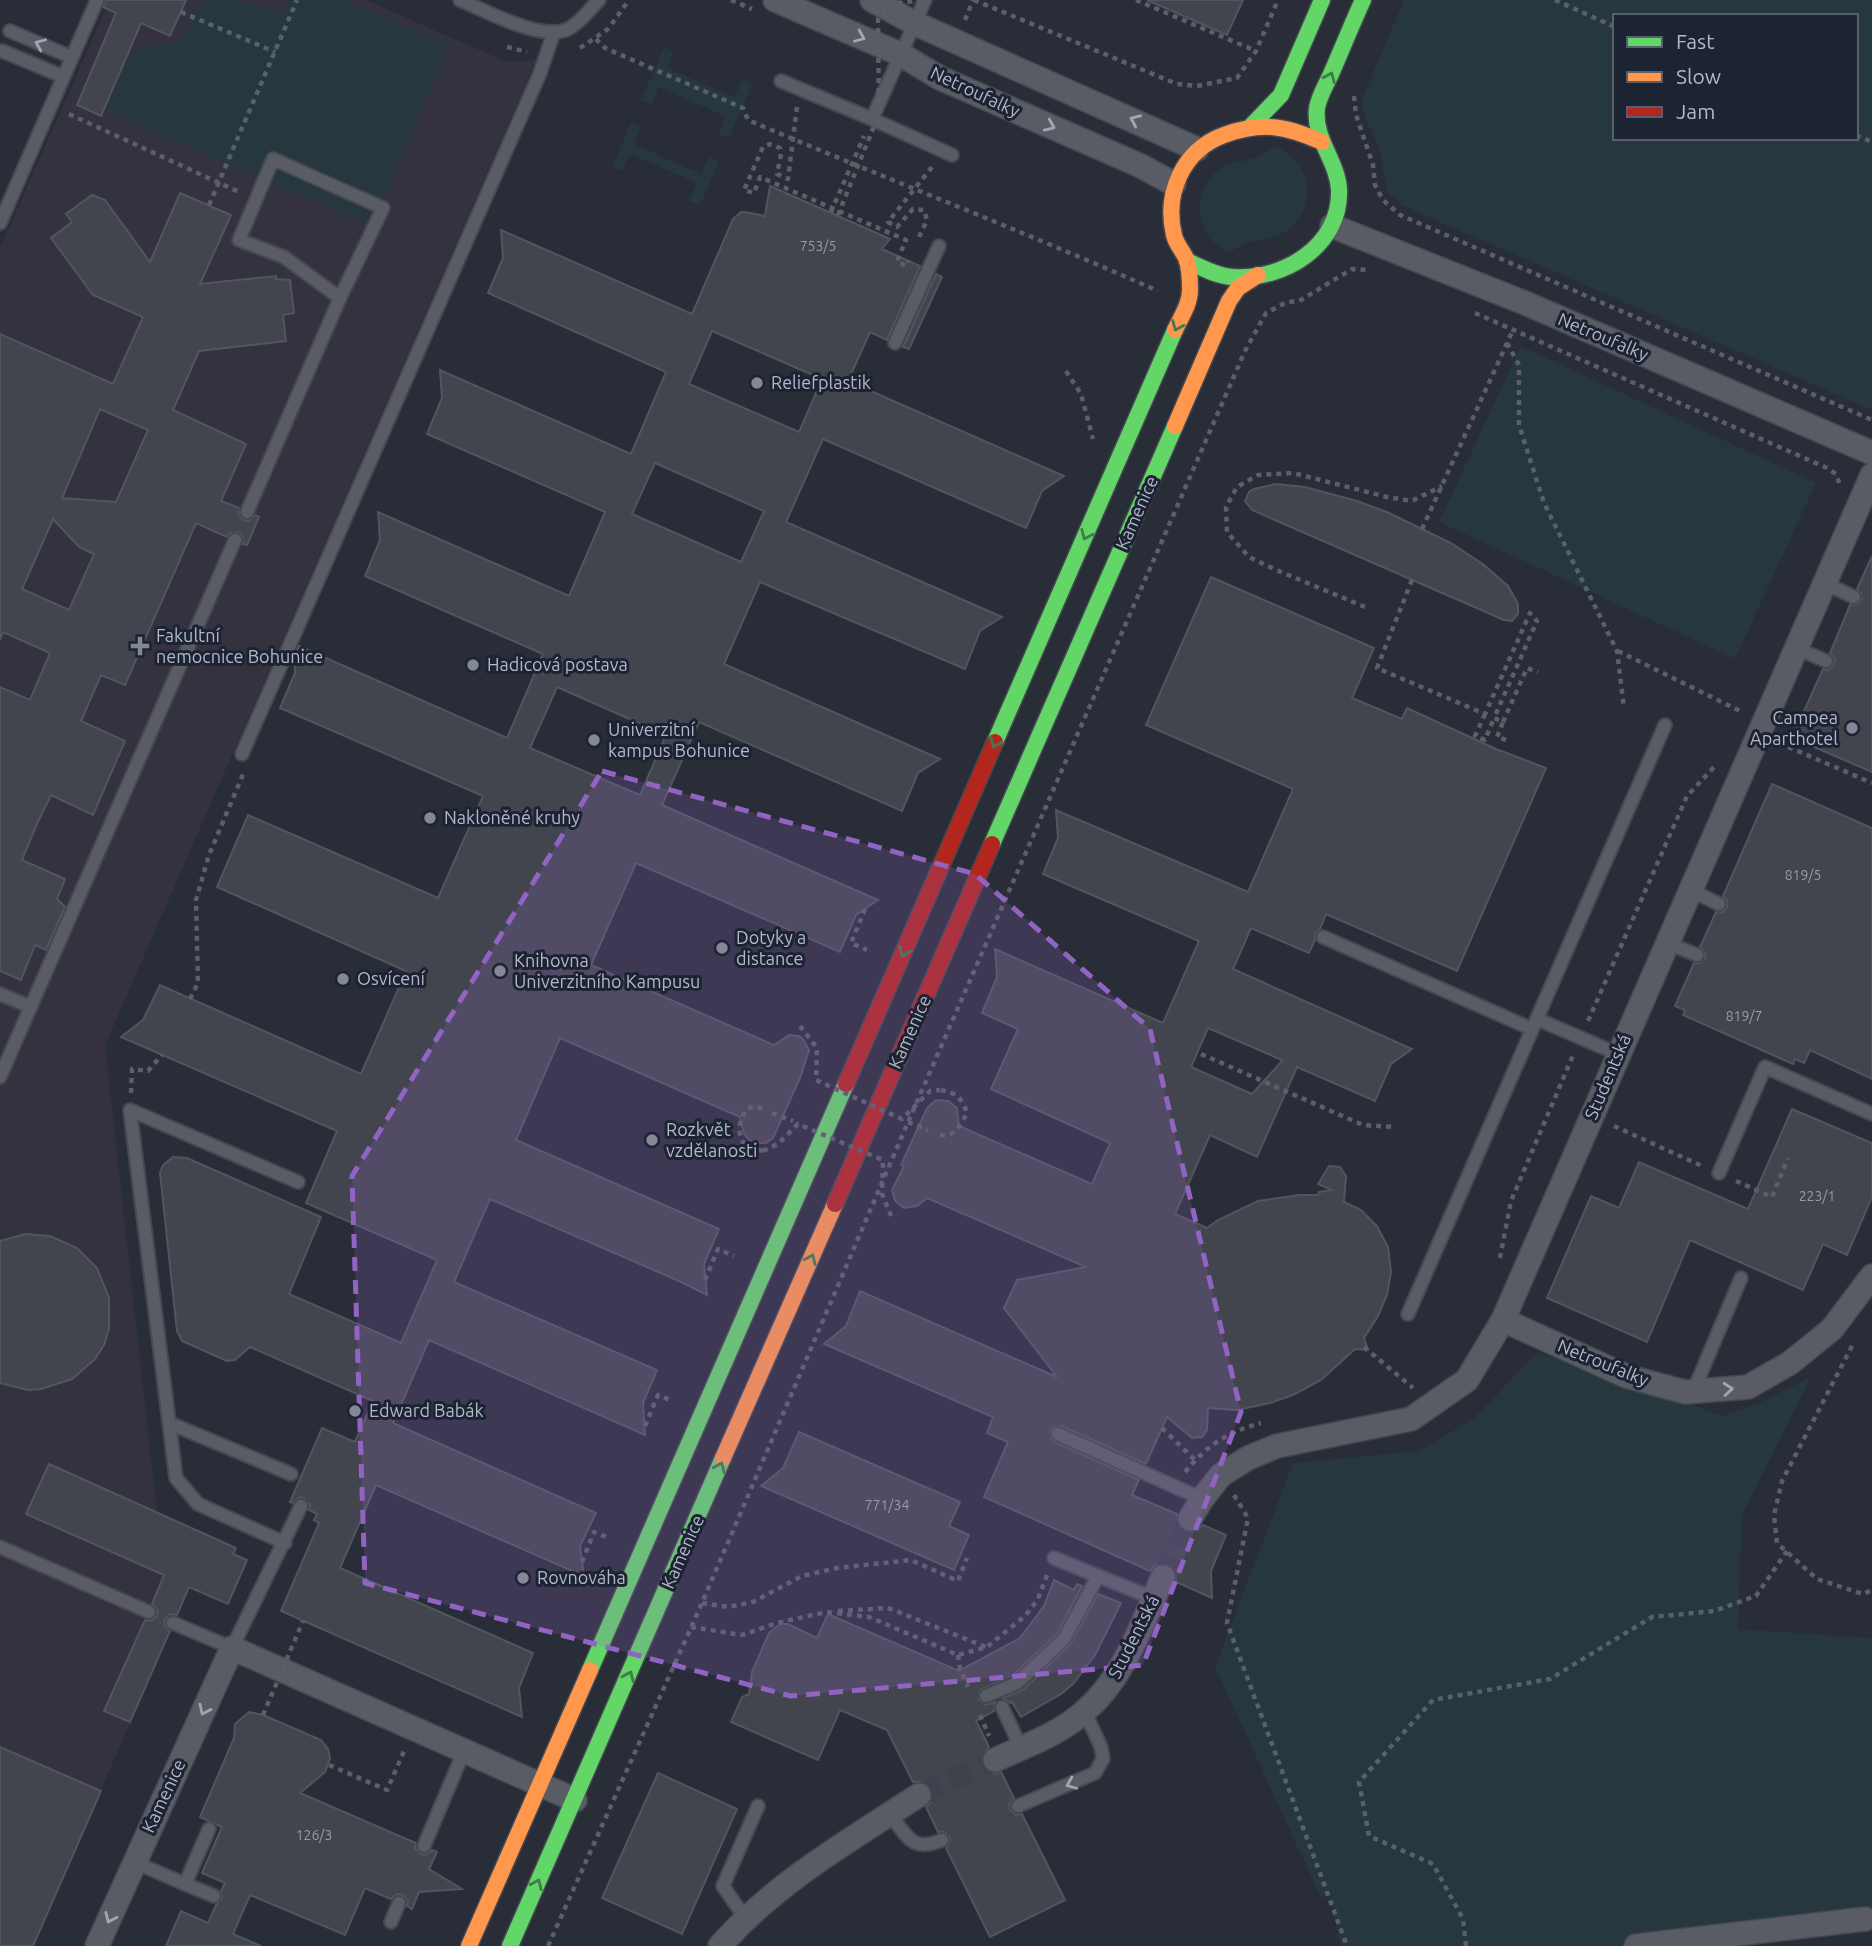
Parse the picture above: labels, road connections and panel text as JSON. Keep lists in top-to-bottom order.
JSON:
{
  "streets": {
    "street": ["Netroufalky", "Kamenice", "Studentská"]
  },
  "crossings": [
    ["Netroufalky", "Kamenice"],
    ["Netroufalky", "Studentská"]
  ],
  "places": {
    "other": [
      "Reliefplastik",
      "Hadicová postava",
      "Campea Aparthotel",
      "Univerzitní kampus Bohunice",
      "Nakloněné kruhy",
      "Dotyky a distance",
      "Knihovna Univerzitního Kampusu",
      "Osvícení",
      "Rozkvět vzdělanosti",
      "Edward Babák",
      "Rovnováha"
    ],
    "health": ["Fakultní nemocnice Bohunice"]
  },
  "house_numbers": [
    "753/5",
    "819/5",
    "819/7",
    "223/1",
    "771/34",
    "126/3"
  ],
  "legend": ["Fast", "Slow", "Jam"]
}
